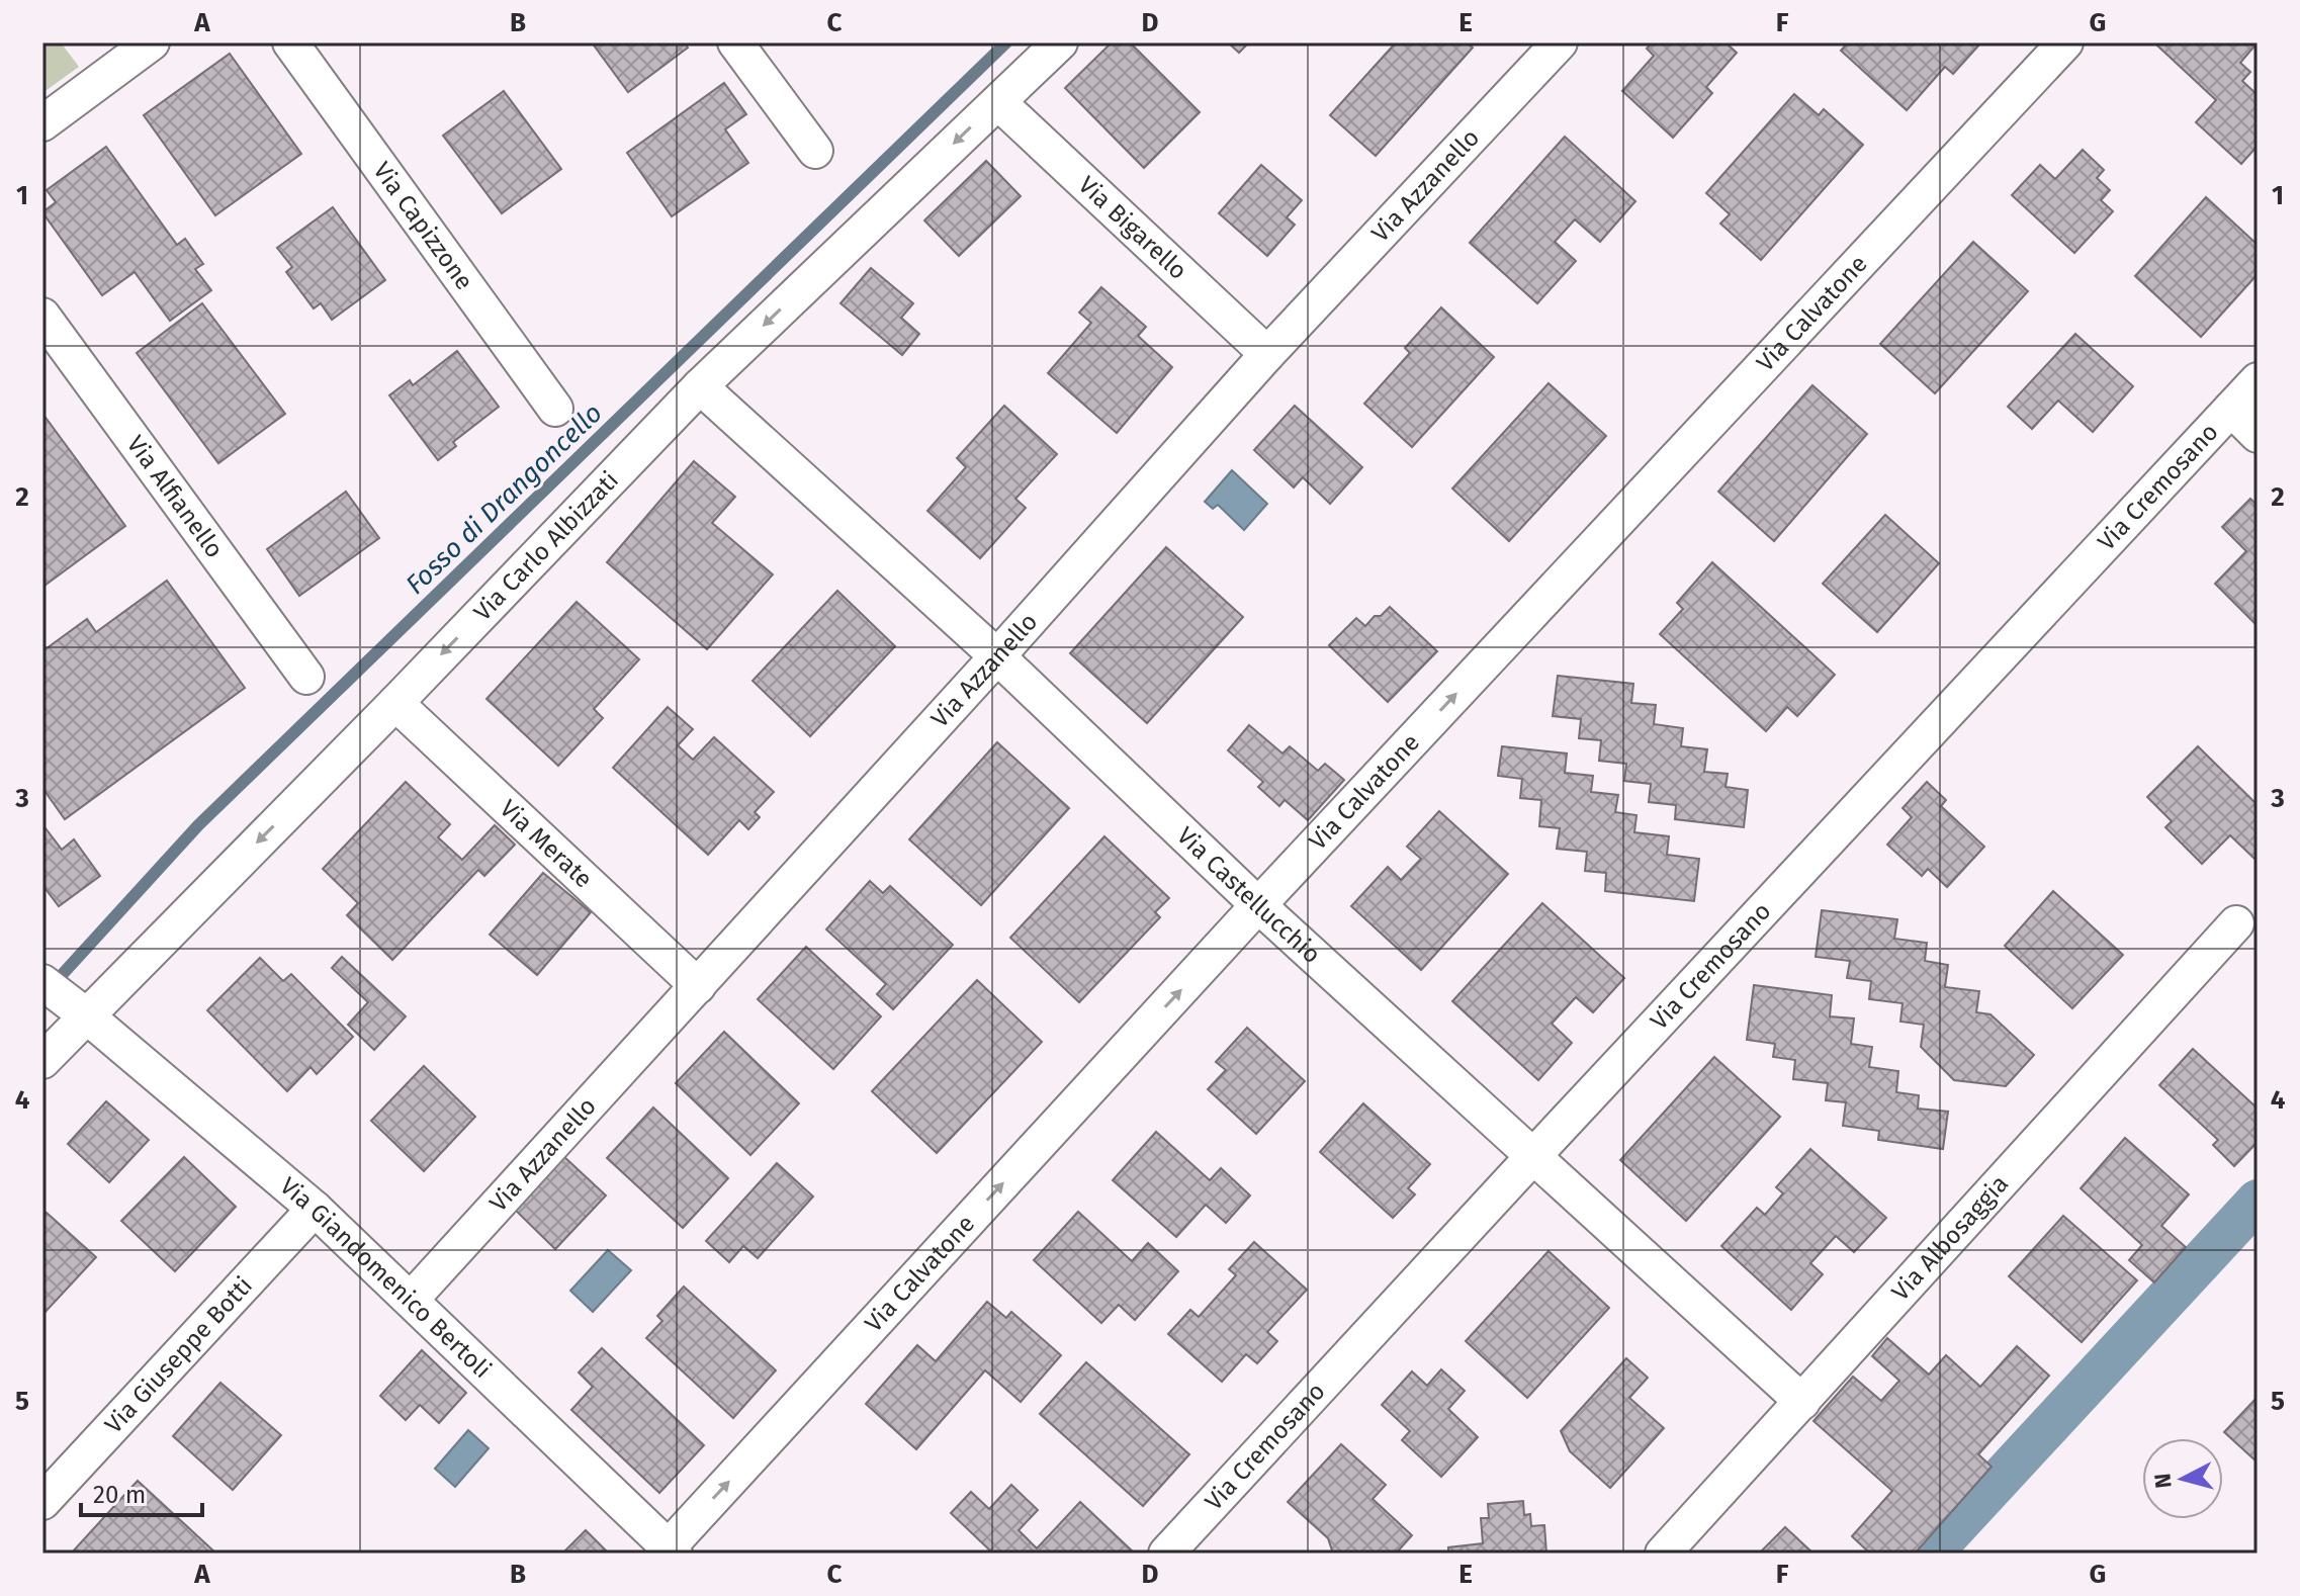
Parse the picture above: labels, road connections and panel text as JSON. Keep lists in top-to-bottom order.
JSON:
{
  "streets": {
    "street": [
      "Via Azzanello",
      "Via Capizzone",
      "Via Bigarello",
      "Via Calvatone",
      "Via Cremosano",
      "Via Alfianello",
      "Via Carlo Albizzati",
      "Via Merate",
      "Via Castellucchio",
      "Via Albosaggia",
      "Via Giandomenico Bertoli",
      "Via Giuseppe Botti"
    ]
  },
  "crossings": [
    ["Via Azzanello", "Via Bigarello"],
    ["Via Azzanello", "Via Merate"],
    ["Via Azzanello", "Via Castellucchio"],
    ["Via Azzanello", "Via Giandomenico Bertoli"],
    ["Via Bigarello", "Via Carlo Albizzati"],
    ["Via Calvatone", "Via Castellucchio"],
    ["Via Calvatone", "Via Giandomenico Bertoli"],
    ["Via Cremosano", "Via Castellucchio"],
    ["Via Carlo Albizzati", "Via Merate"],
    ["Via Carlo Albizzati", "Via Castellucchio"],
    ["Via Carlo Albizzati", "Via Giandomenico Bertoli"],
    ["Via Castellucchio", "Via Albosaggia"],
    ["Via Giandomenico Bertoli", "Via Giuseppe Botti"]
  ],
  "one_way": ["Via Calvatone", "Via Carlo Albizzati"],
  "water": ["Fosso di Drangoncello"],
  "scale_bar": "20 m",
  "north": "left",
  "grid": {
    "columns": [
      "A",
      "B",
      "C",
      "D",
      "E",
      "F",
      "G"
    ],
    "rows": [
      "1",
      "2",
      "3",
      "4",
      "5"
    ]
  }
}
